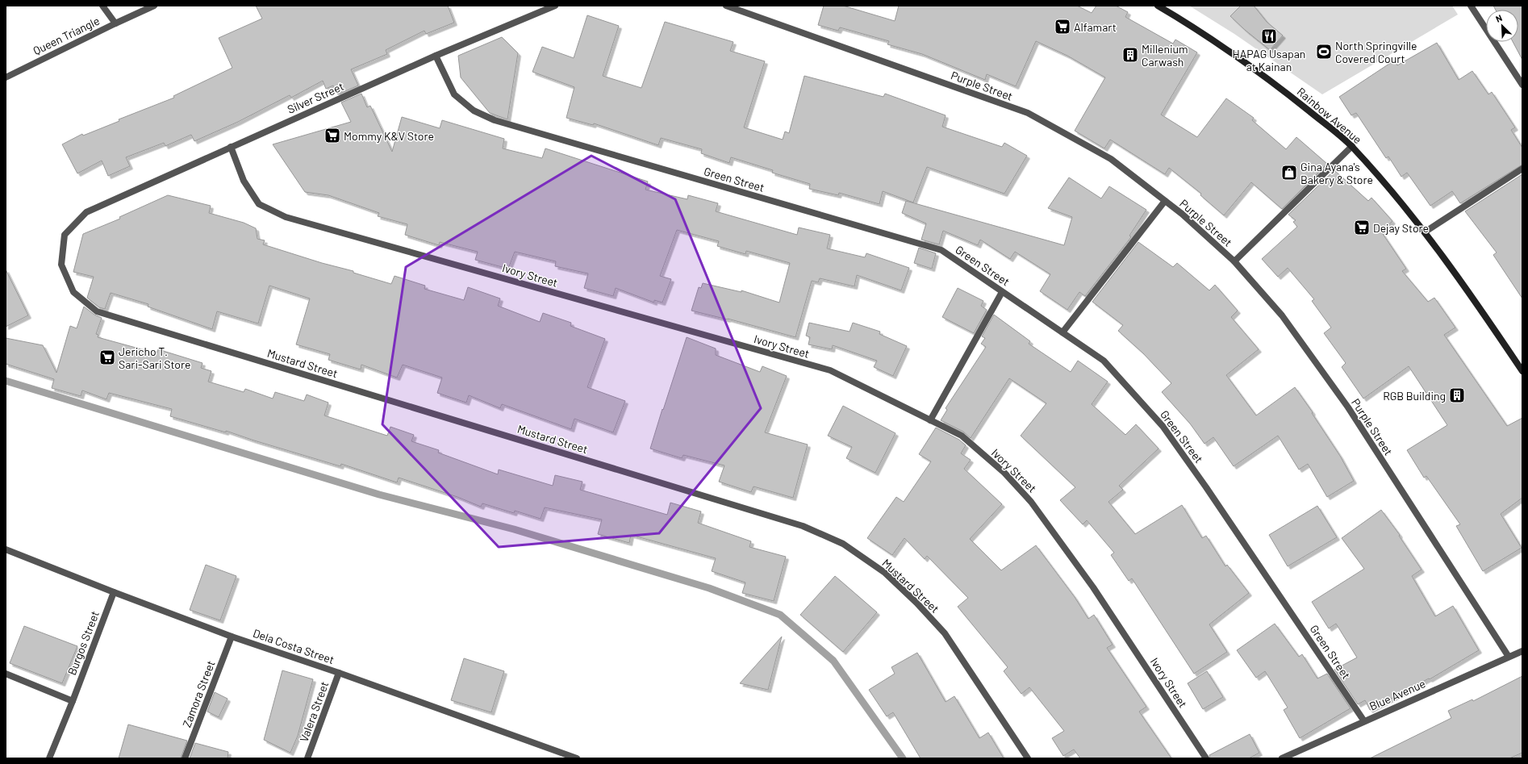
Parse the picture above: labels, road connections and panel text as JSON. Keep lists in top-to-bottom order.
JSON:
{
  "streets": {
    "street": [
      "Queen Triangle",
      "Purple Street",
      "Silver Street",
      "Rainbow Avenue",
      "Green Street",
      "Ivory Street",
      "Mustard Street",
      "Burgos Street",
      "Dela Costa Street",
      "Zamora Street",
      "Blue Avenue",
      "Valera Street"
    ]
  },
  "crossings": [
    ["Purple Street", "Blue Avenue"],
    ["Silver Street", "Green Street"],
    ["Silver Street", "Ivory Street"],
    ["Silver Street", "Mustard Street"],
    ["Green Street", "Blue Avenue"],
    ["Burgos Street", "Dela Costa Street"],
    ["Dela Costa Street", "Zamora Street"],
    ["Dela Costa Street", "Valera Street"]
  ],
  "places": {
    "supermarket": [
      "Alfamart",
      "Mommy K&V Store",
      "Dejay Store",
      "Jericho T. Sari-Sari Store"
    ],
    "restaurant": ["HAPAG Usapan at Kainan"],
    "sports": ["North Springville Covered Court"],
    "building": ["Millenium Carwash", "RGB Building"],
    "shop": ["Gina Ayana's Bakery & Store"]
  },
  "north": "top left"
}
